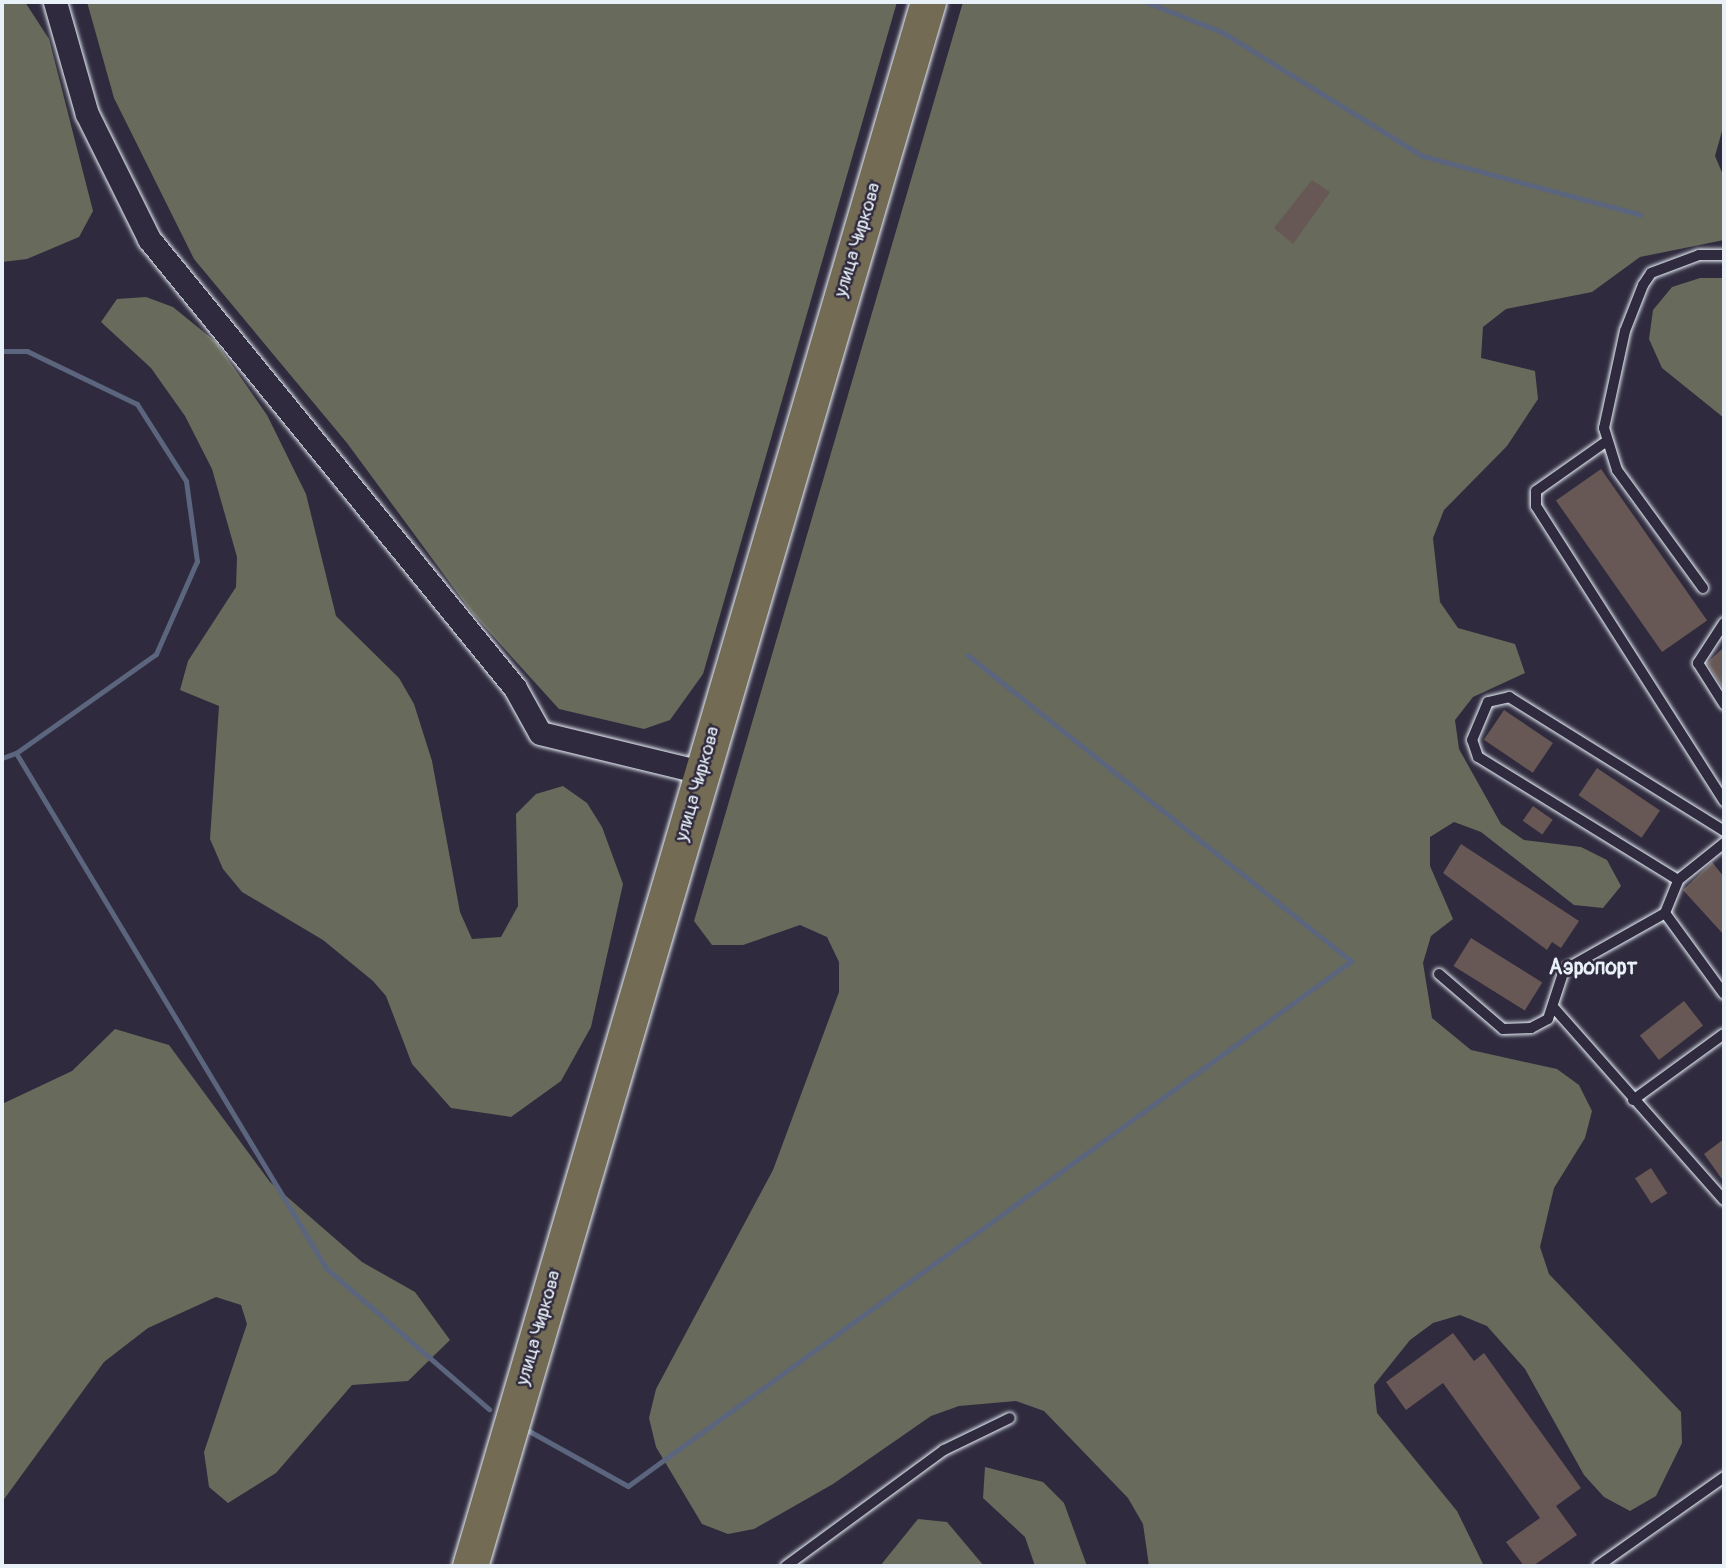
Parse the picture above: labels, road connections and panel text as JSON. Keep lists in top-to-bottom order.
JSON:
{
  "streets": {
    "main road": ["улица Чиркова"]
  },
  "districts": ["Аэропорт"]
}
